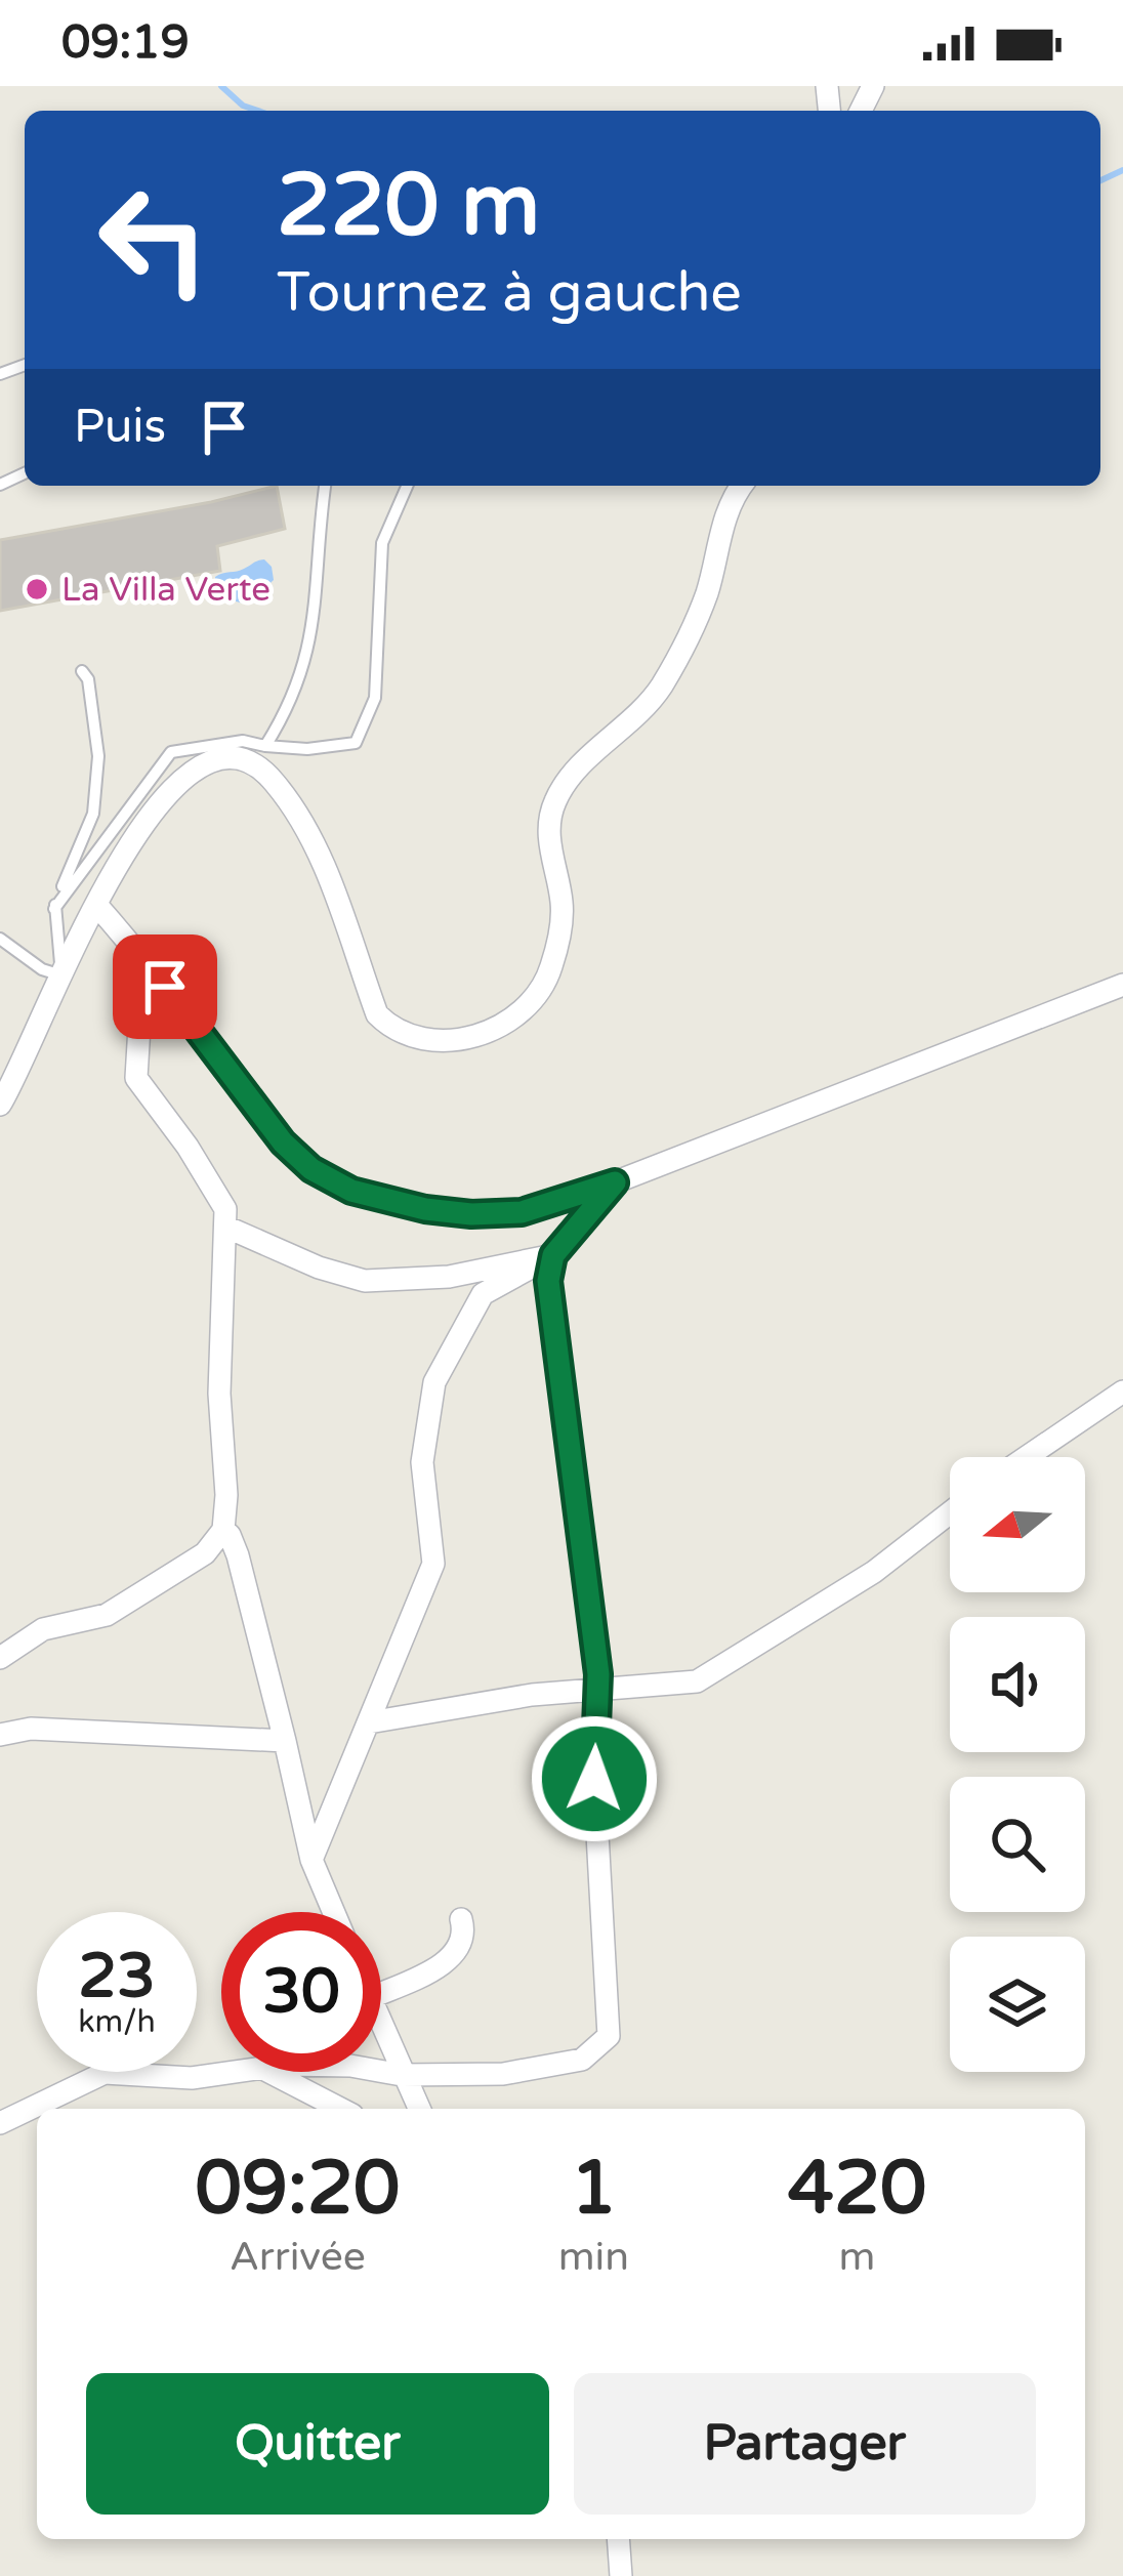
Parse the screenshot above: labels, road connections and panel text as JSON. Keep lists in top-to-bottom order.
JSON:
{
  "places": ["La Villa Verte"],
  "north": "left",
  "page": {
    "status": "09:19",
    "turn": ["220 m", "Tournez à gauche"],
    "then": "Puis",
    "speed": "23 km/h",
    "limit": "30",
    "eta": [
      "09:20",
      "Arrivée",
      "1",
      "min",
      "420",
      "m"
    ],
    "buttons": ["Quitter", "Partager"]
  }
}
